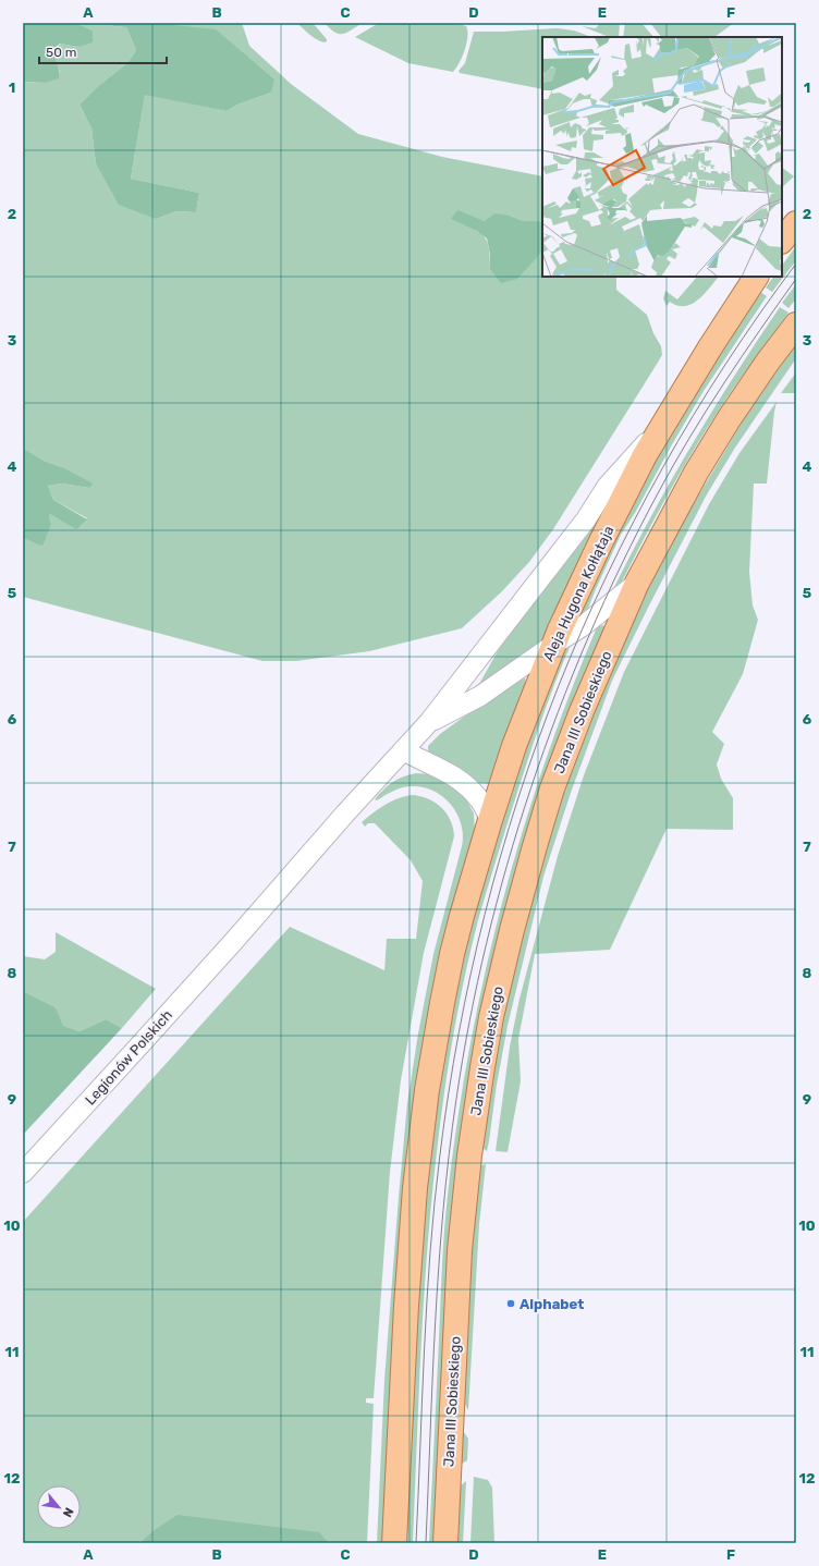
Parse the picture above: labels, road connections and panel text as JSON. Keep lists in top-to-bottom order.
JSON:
{
  "streets": {
    "main road": ["Aleja Hugona Kołłątaja", "Jana III Sobieskiego"],
    "street": ["Legionów Polskich"]
  },
  "places": ["Alphabet"],
  "scale_bar": "50 m",
  "north": "bottom right",
  "grid": {
    "columns": [
      "A",
      "B",
      "C",
      "D",
      "E",
      "F"
    ],
    "rows": [
      "1",
      "2",
      "3",
      "4",
      "5",
      "6",
      "7",
      "8",
      "9",
      "10",
      "11",
      "12"
    ]
  }
}
